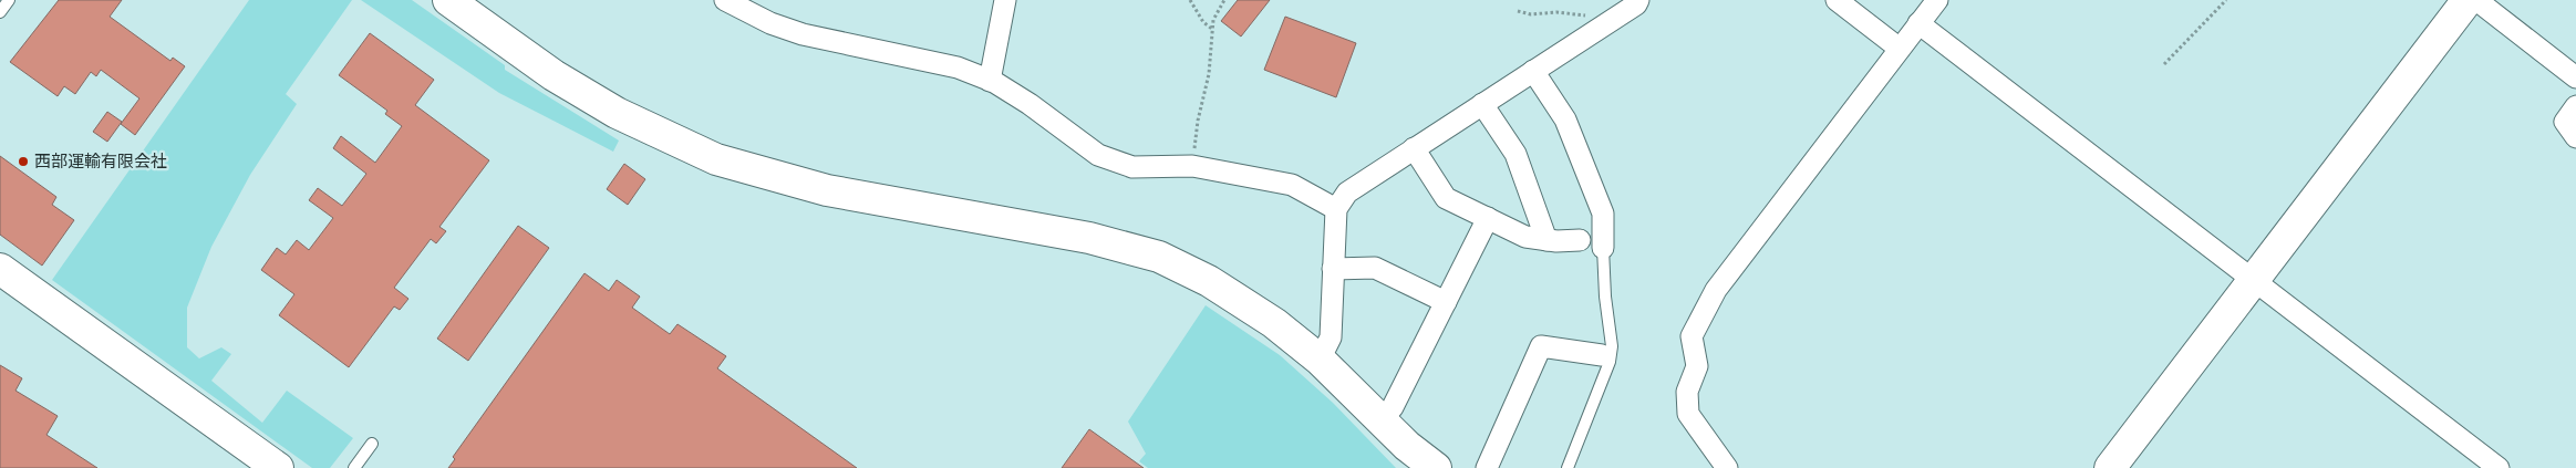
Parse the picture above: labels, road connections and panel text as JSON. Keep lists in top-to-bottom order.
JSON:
{
  "places": ["西部運輸有限会社"]
}
